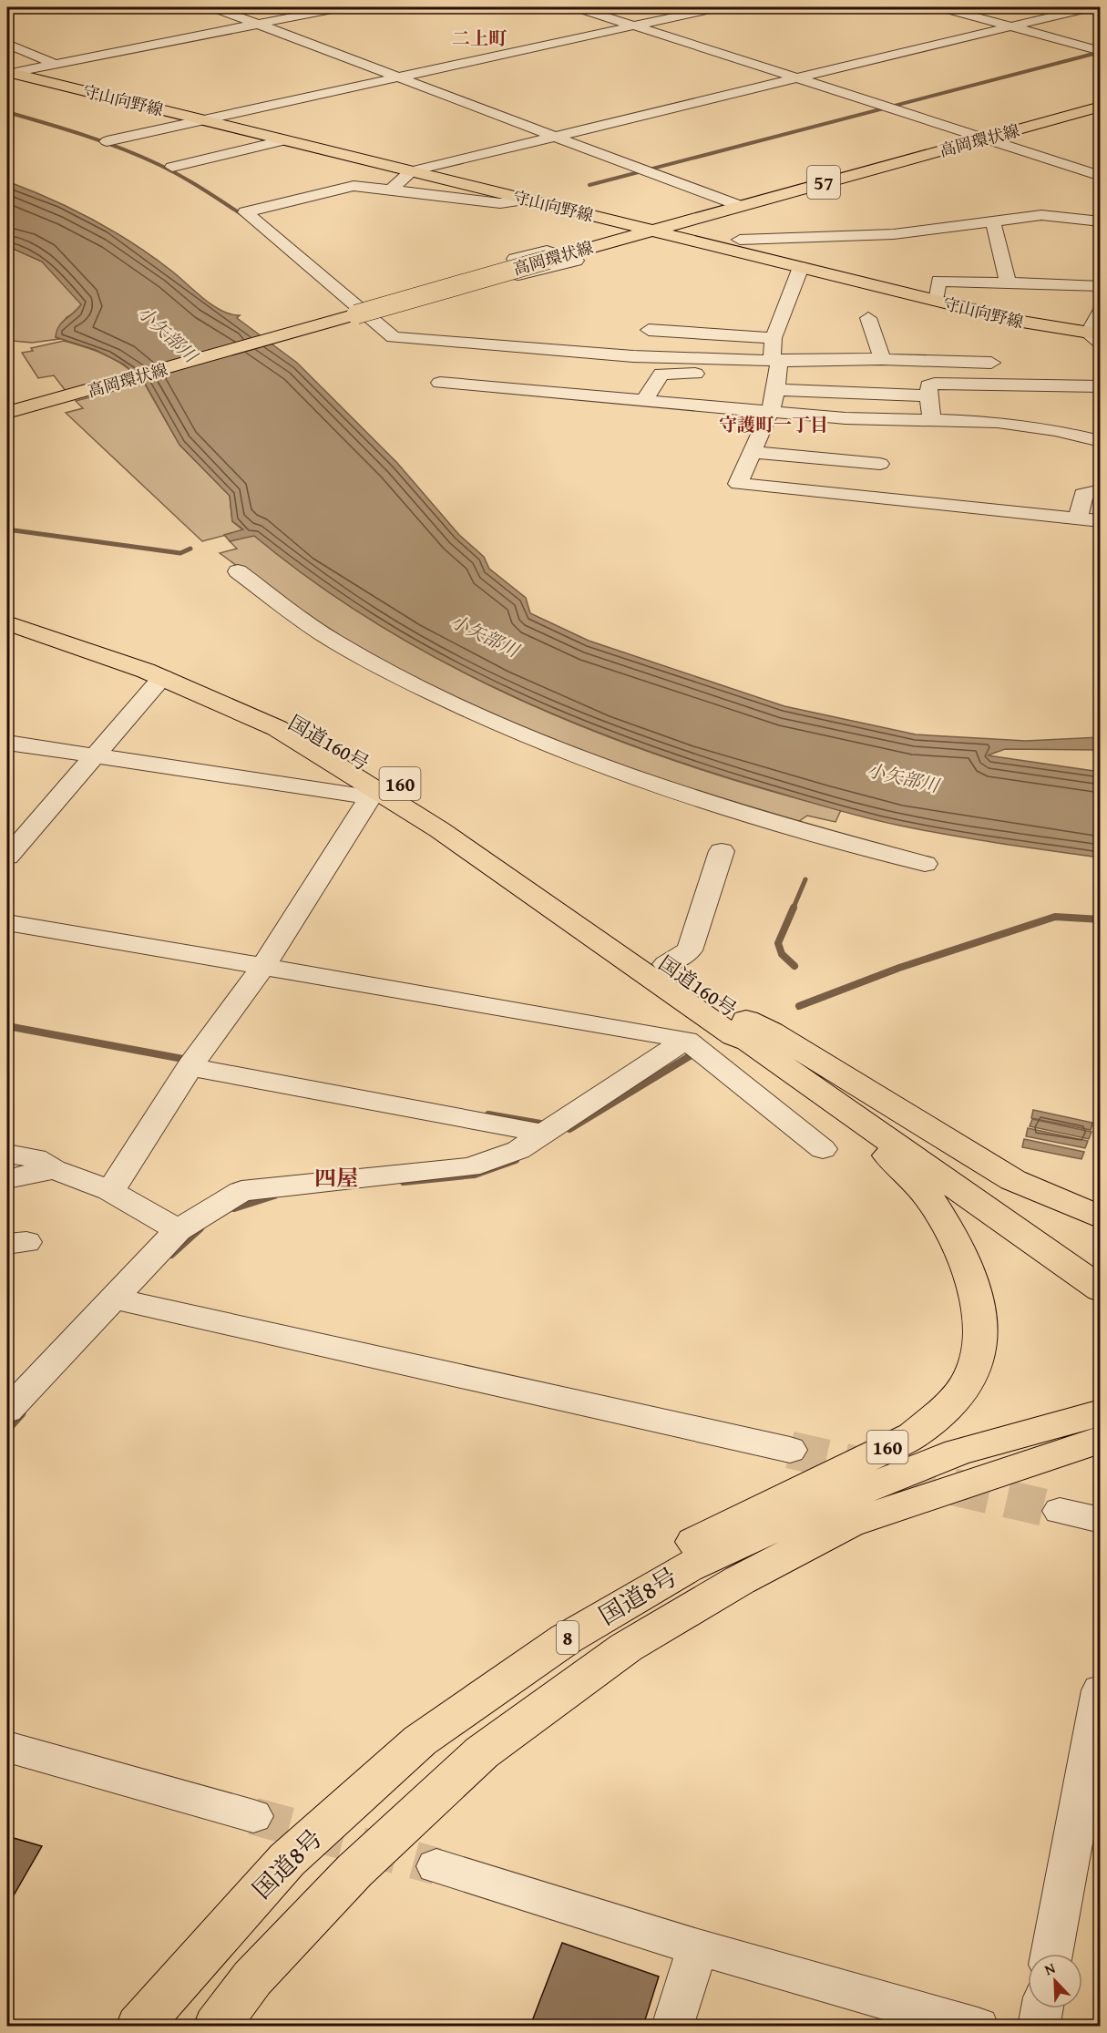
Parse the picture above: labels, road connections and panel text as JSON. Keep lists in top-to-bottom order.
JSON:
{
  "streets": {
    "main road": [
      "守山向野線",
      "高岡環状線",
      "57",
      "国道160号",
      "160",
      "国道8号",
      "8"
    ]
  },
  "crossings": [
    ["守山向野線", "高岡環状線"],
    ["国道160号", "160"],
    ["160", "国道8号"]
  ],
  "districts": ["二上町", "守護町一丁目", "四屋"],
  "water": ["小矢部川"],
  "north": "top left"
}
